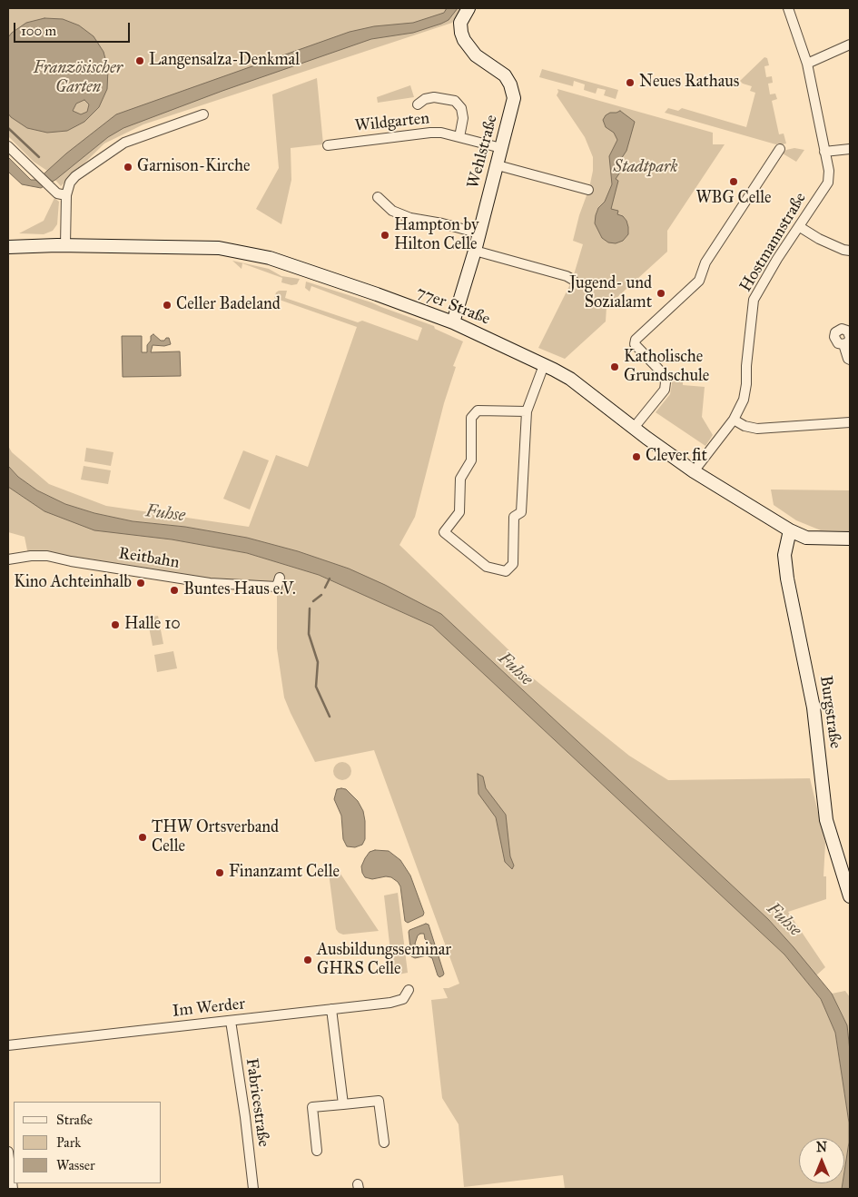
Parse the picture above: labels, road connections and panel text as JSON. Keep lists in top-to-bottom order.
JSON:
{
  "streets": {
    "street": [
      "Wildgarten",
      "Wehlstraße",
      "Hostmannstraße",
      "77er Straße",
      "Reitbahn",
      "Burgstraße",
      "Im Werder",
      "Fabricestraße"
    ]
  },
  "crossings": [
    ["Wildgarten", "Wehlstraße"],
    ["Wehlstraße", "77er Straße"],
    ["Hostmannstraße", "77er Straße"],
    ["77er Straße", "Burgstraße"],
    ["Im Werder", "Fabricestraße"]
  ],
  "water": ["Fuhse"],
  "parks": ["Französischer Garten", "Stadtpark"],
  "places": [
    "Langensalza-Denkmal",
    "Neues Rathaus",
    "Garnison-Kirche",
    "WBG Celle",
    "Hampton by Hilton Celle",
    "Jugend- und Sozialamt",
    "Celler Badeland",
    "Katholische Grundschule",
    "Clever fit",
    "Kino Achteinhalb",
    "Buntes Haus e.V.",
    "Halle 10",
    "THW Ortsverband Celle",
    "Finanzamt Celle",
    "Ausbildungsseminar GHRS Celle"
  ],
  "legend": ["Straße", "Park", "Wasser"],
  "scale_bar": "100 m",
  "north": "top"
}
